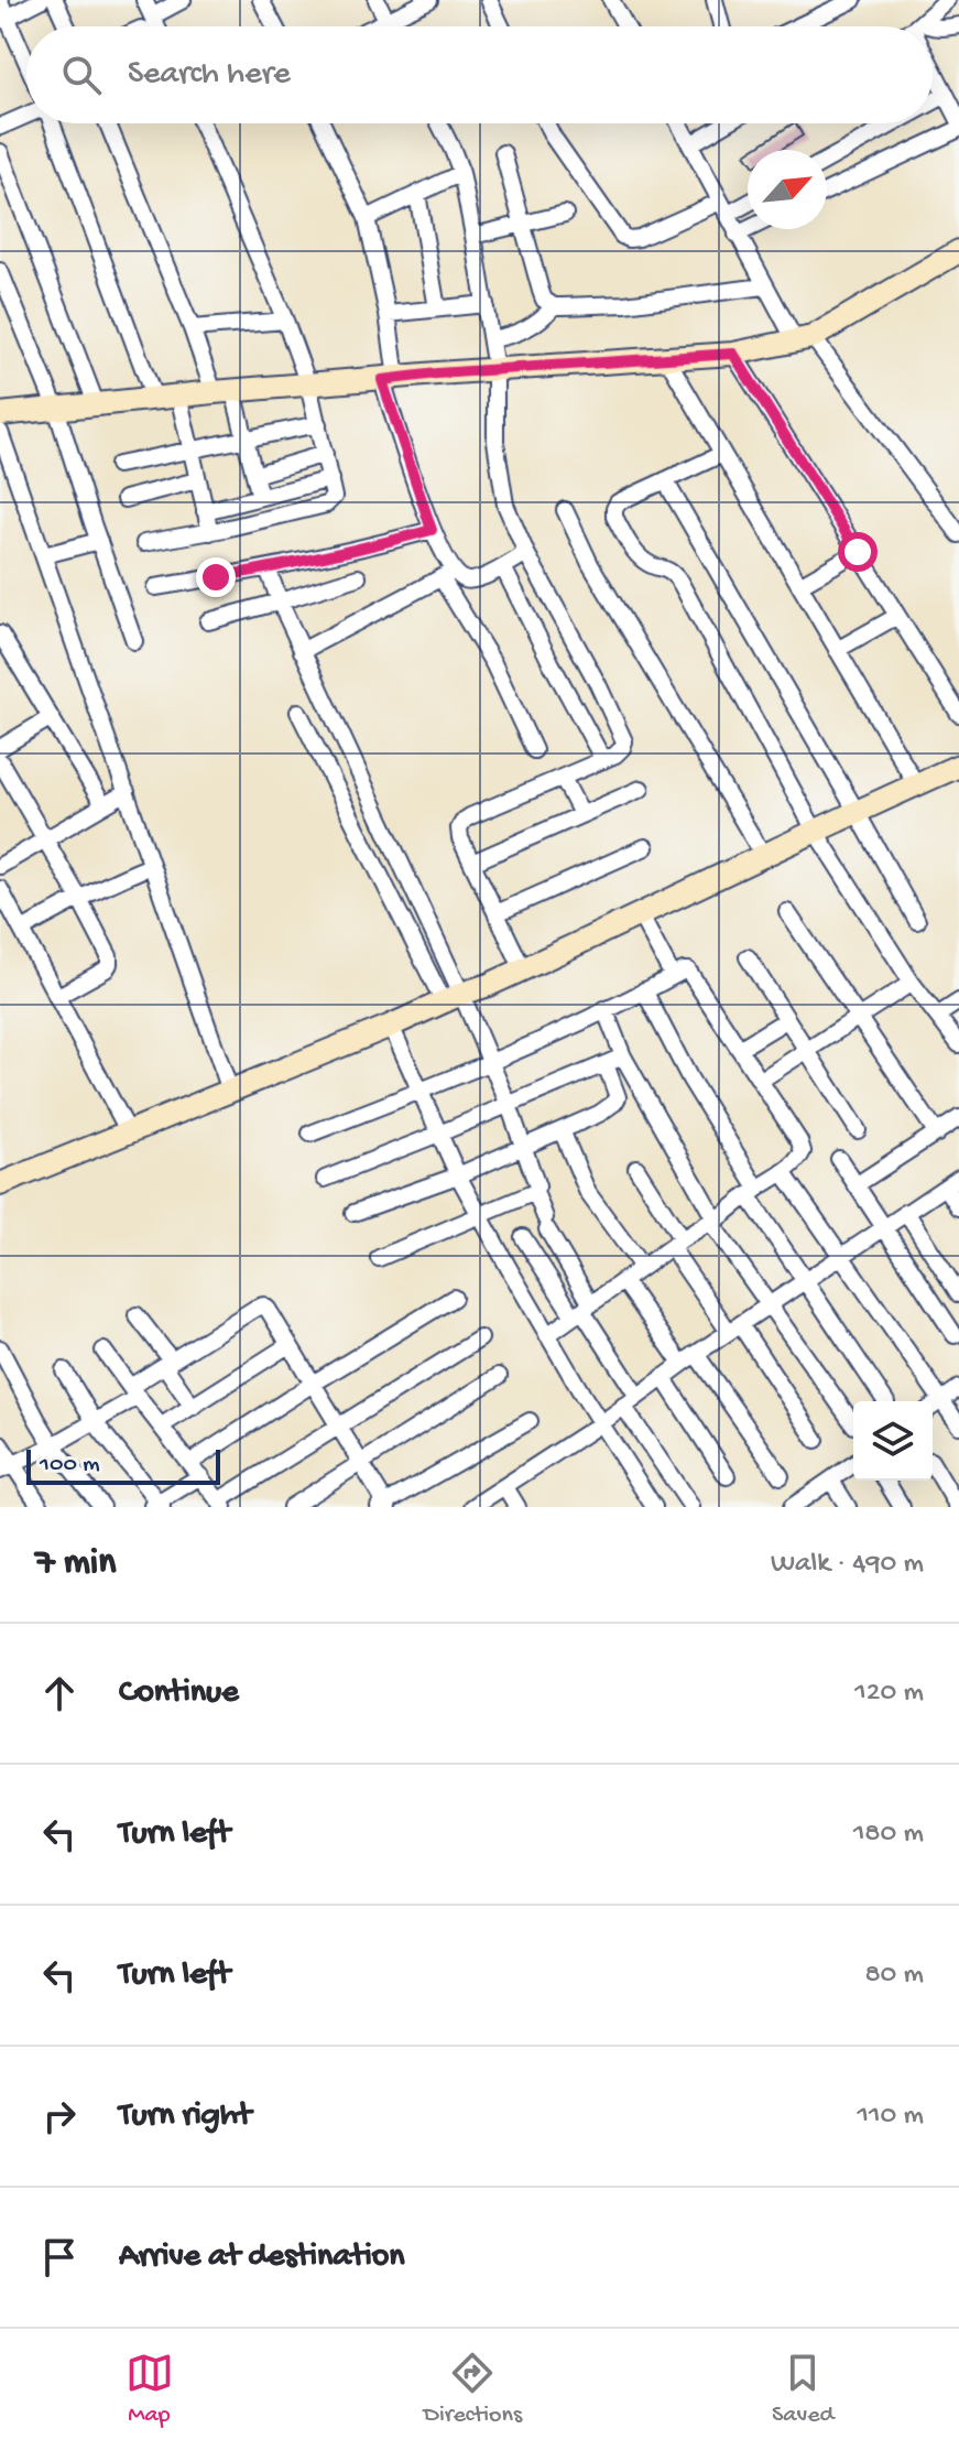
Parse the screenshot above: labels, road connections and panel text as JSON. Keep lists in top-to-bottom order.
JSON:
{
  "scale_bar": "100 m",
  "north": "top right",
  "page": {
    "search": "Search here",
    "scale": "100 m",
    "heading": ["7 min", "Walk · 490 m"],
    "list": [
      ["Continue", "120 m"],
      ["Turn left", "180 m"],
      ["Turn left", "80 m"],
      ["Turn right", "110 m"],
      "Arrive at destination"
    ],
    "nav": ["Map", "Directions", "Saved"]
  }
}
